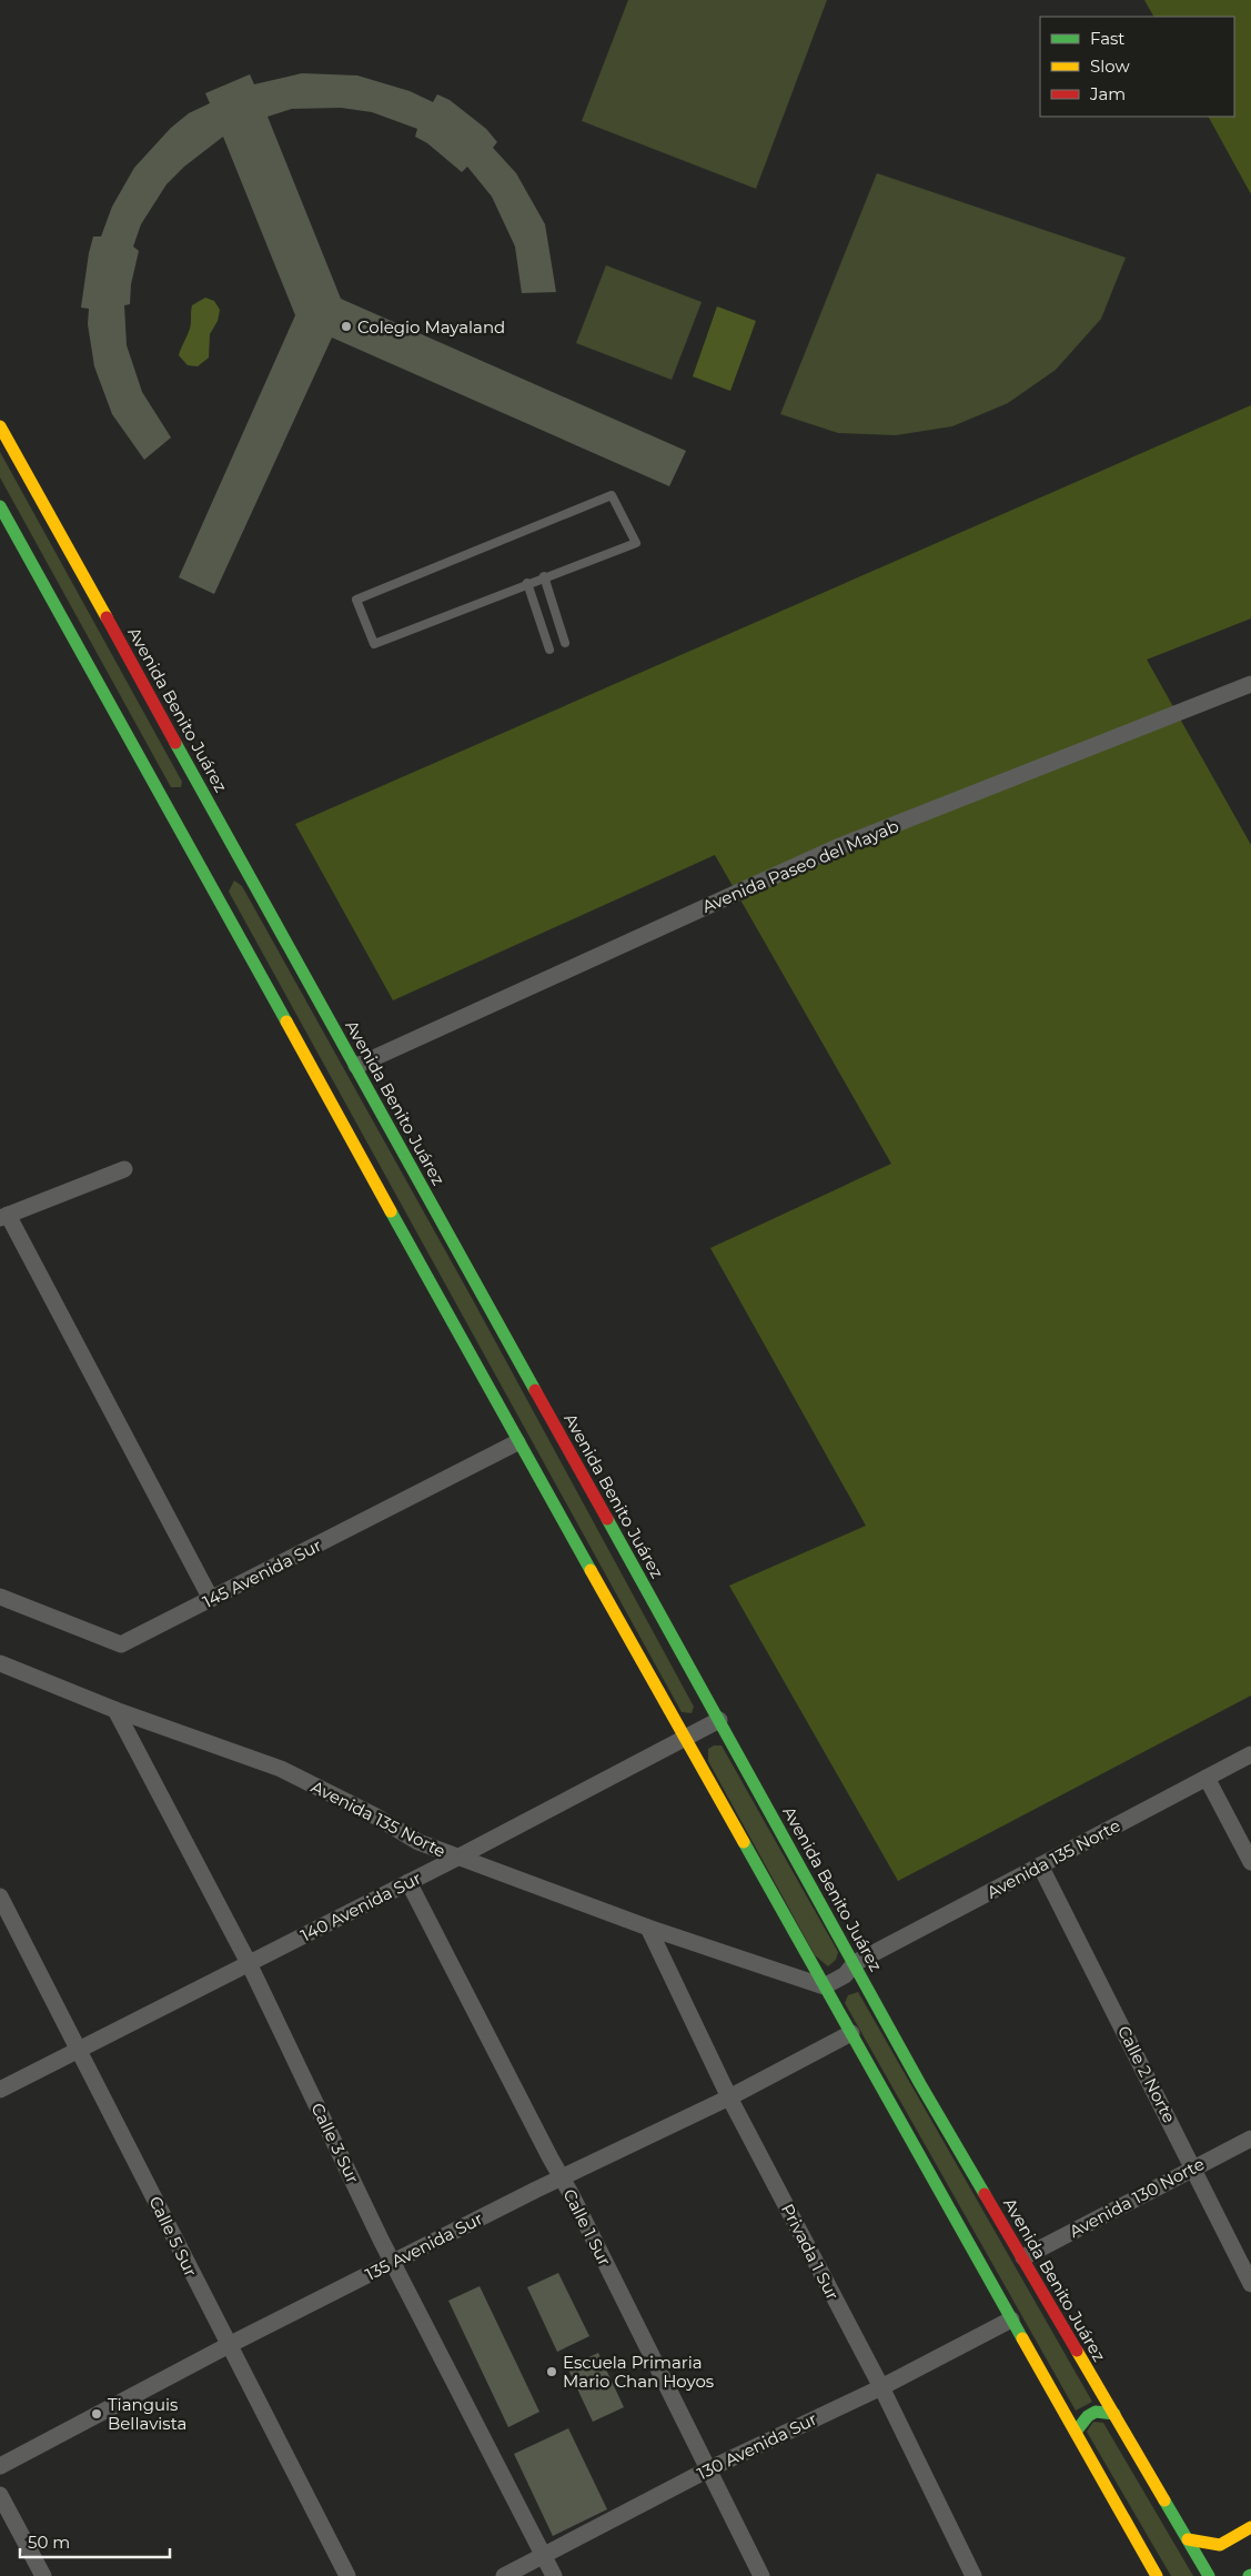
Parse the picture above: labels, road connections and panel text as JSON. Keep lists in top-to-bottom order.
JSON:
{
  "streets": {
    "main road": ["Avenida Benito Juárez"],
    "street": [
      "Avenida Paseo del Mayab",
      "145 Avenida Sur",
      "Avenida 135 Norte",
      "140 Avenida Sur",
      "Calle 2 Norte",
      "Calle 3 Sur",
      "Avenida 130 Norte",
      "Calle 1 Sur",
      "Calle 5 Sur",
      "135 Avenida Sur",
      "Privada 1 Sur",
      "130 Avenida Sur"
    ]
  },
  "crossings": [
    ["Avenida Benito Juárez", "Avenida Paseo del Mayab"],
    ["Avenida Benito Juárez", "Avenida 135 Norte"],
    ["Avenida Benito Juárez", "140 Avenida Sur"],
    ["Avenida Benito Juárez", "Avenida 130 Norte"],
    ["Avenida 135 Norte", "140 Avenida Sur"],
    ["Avenida 135 Norte", "Calle 2 Norte"],
    ["Avenida 135 Norte", "Calle 3 Sur"],
    ["Avenida 135 Norte", "Privada 1 Sur"],
    ["140 Avenida Sur", "Calle 3 Sur"],
    ["140 Avenida Sur", "Calle 1 Sur"],
    ["140 Avenida Sur", "Calle 5 Sur"],
    ["Calle 2 Norte", "Avenida 130 Norte"],
    ["Calle 3 Sur", "135 Avenida Sur"],
    ["Calle 3 Sur", "130 Avenida Sur"],
    ["Calle 1 Sur", "135 Avenida Sur"],
    ["Calle 1 Sur", "130 Avenida Sur"],
    ["Calle 5 Sur", "135 Avenida Sur"],
    ["135 Avenida Sur", "Privada 1 Sur"],
    ["Privada 1 Sur", "130 Avenida Sur"]
  ],
  "places": ["Colegio Mayaland", "Escuela Primaria Mario Chan Hoyos", "Tianguis Bellavista"],
  "legend": ["Fast", "Slow", "Jam"],
  "scale_bar": "50 m"
}
